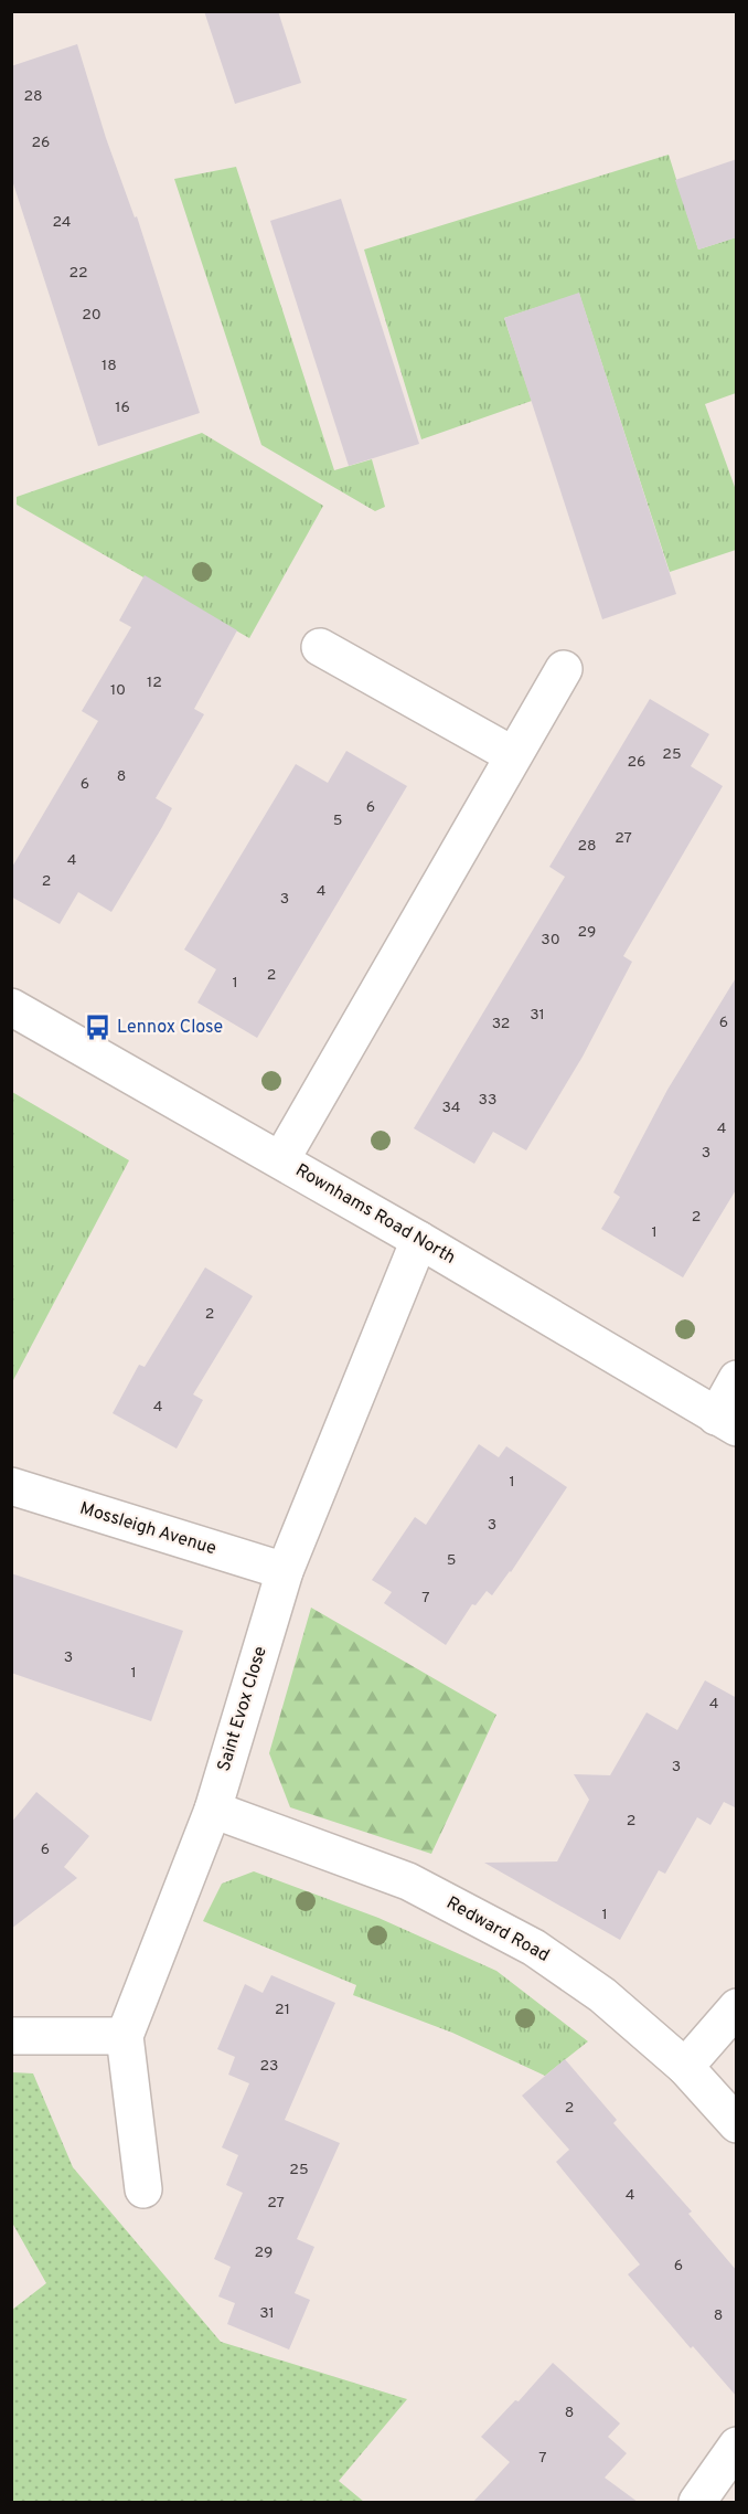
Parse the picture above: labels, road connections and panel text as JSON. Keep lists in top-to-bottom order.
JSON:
{
  "streets": {
    "street": [
      "Rownhams Road North",
      "Mossleigh Avenue",
      "Saint Evox Close",
      "Redward Road"
    ]
  },
  "crossings": [
    ["Rownhams Road North", "Saint Evox Close"],
    ["Mossleigh Avenue", "Saint Evox Close"],
    ["Saint Evox Close", "Redward Road"]
  ],
  "places": {
    "bus stop": ["Lennox Close"]
  },
  "house_numbers": [
    "28",
    "26",
    "24",
    "22",
    "20",
    "18",
    "16",
    "12",
    "10",
    "25",
    "26",
    "8",
    "6",
    "6",
    "5",
    "27",
    "28",
    "4",
    "2",
    "4",
    "3",
    "29",
    "30",
    "2",
    "1",
    "31",
    "6",
    "32",
    "33",
    "34",
    "4",
    "3",
    "2",
    "1",
    "2",
    "4",
    "1",
    "3",
    "5",
    "7",
    "3",
    "1",
    "4",
    "3",
    "2",
    "6",
    "1",
    "21",
    "23",
    "2",
    "25",
    "4",
    "27",
    "29",
    "6",
    "31",
    "8",
    "8",
    "7"
  ]
}
